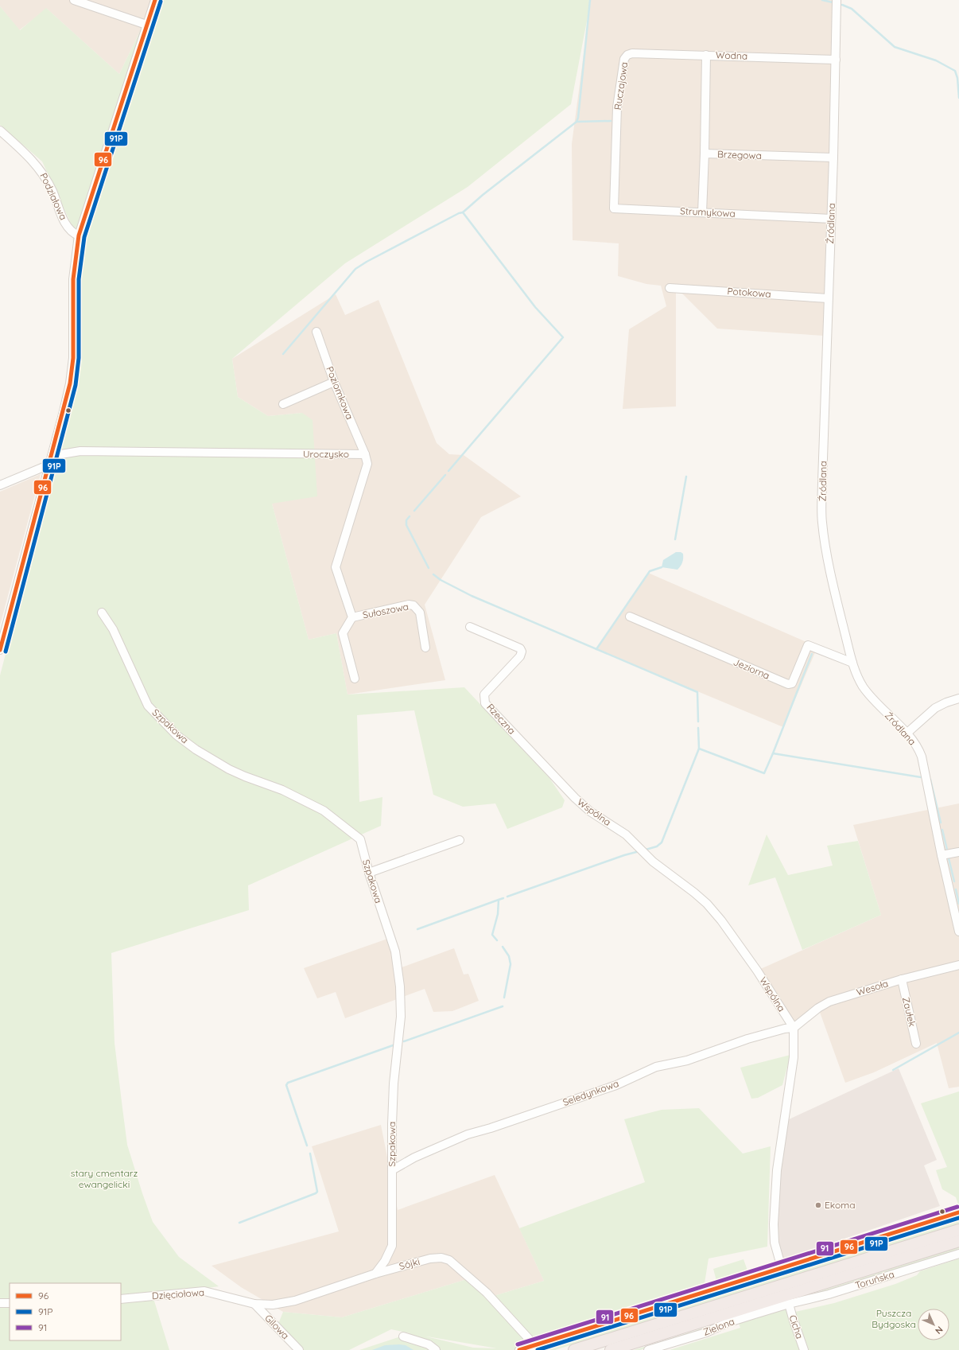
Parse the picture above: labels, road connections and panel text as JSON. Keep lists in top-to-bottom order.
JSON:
{
  "streets": {
    "street": [
      "Wodna",
      "Ruczajowa",
      "Brzegowa",
      "Podziałowa",
      "Strumykowa",
      "Źródlana",
      "Potokowa",
      "Poziomkowa",
      "Uroczysko",
      "Sułoszowa",
      "Jeziorna",
      "Rzeczna",
      "Szpakowa",
      "Wspólna",
      "Wesoła",
      "Zaułek",
      "Seledynkowa",
      "Sójki",
      "Toruńska",
      "Dzięciołowa",
      "Gilowa",
      "Zielona",
      "Cicha"
    ]
  },
  "crossings": [
    ["Wodna", "Ruczajowa"],
    ["Wodna", "Brzegowa"],
    ["Wodna", "Źródlana"],
    ["Ruczajowa", "Strumykowa"],
    ["Brzegowa", "Strumykowa"],
    ["Brzegowa", "Źródlana"],
    ["Strumykowa", "Źródlana"],
    ["Źródlana", "Potokowa"],
    ["Źródlana", "Jeziorna"],
    ["Poziomkowa", "Uroczysko"],
    ["Rzeczna", "Wspólna"],
    ["Szpakowa", "Seledynkowa"],
    ["Szpakowa", "Sójki"],
    ["Wspólna", "Wesoła"],
    ["Wspólna", "Seledynkowa"],
    ["Wesoła", "Zaułek"],
    ["Wesoła", "Seledynkowa"],
    ["Sójki", "Dzięciołowa"],
    ["Sójki", "Gilowa"],
    ["Toruńska", "Zielona"],
    ["Toruńska", "Cicha"],
    ["Dzięciołowa", "Gilowa"],
    ["Zielona", "Cicha"]
  ],
  "parks": ["stary cmentarz ewangelicki", "Puszcza Bydgoska"],
  "places": ["Ekoma"],
  "lines": ["transit line 96", "transit line 91P", "transit line 91"],
  "legend": ["96", "91P", "91"],
  "north": "bottom right"
}
